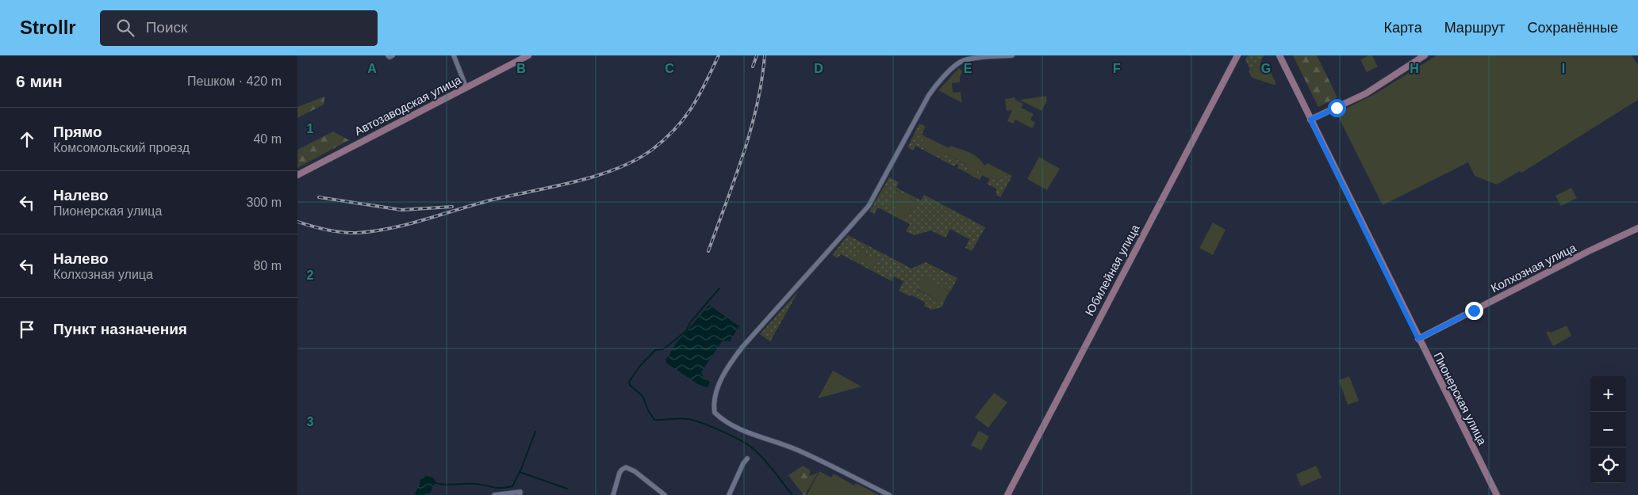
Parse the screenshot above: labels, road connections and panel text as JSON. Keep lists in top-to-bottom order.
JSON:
{
  "streets": {
    "street": [
      "Автозаводская улица",
      "Колхозная улица",
      "Юбилейная улица",
      "Пионерская улица"
    ]
  },
  "crossings": [
    ["Колхозная улица", "Пионерская улица"]
  ],
  "page": {
    "header": "Strollr",
    "search": "Поиск",
    "nav": ["Карта", "Маршрут", "Сохранённые"],
    "heading": ["6 мин", "Пешком · 420 m"],
    "list": [
      ["Прямо", "Комсомольский проезд", "40 m"],
      ["Налево", "Пионерская улица", "300 m"],
      ["Налево", "Колхозная улица", "80 m"],
      "Пункт назначения"
    ],
    "map_buttons": ["+", "−"]
  },
  "grid": {
    "columns": [
      "A",
      "B",
      "C",
      "D",
      "E",
      "F",
      "G",
      "H",
      "I"
    ],
    "rows": ["1", "2", "3"]
  }
}
